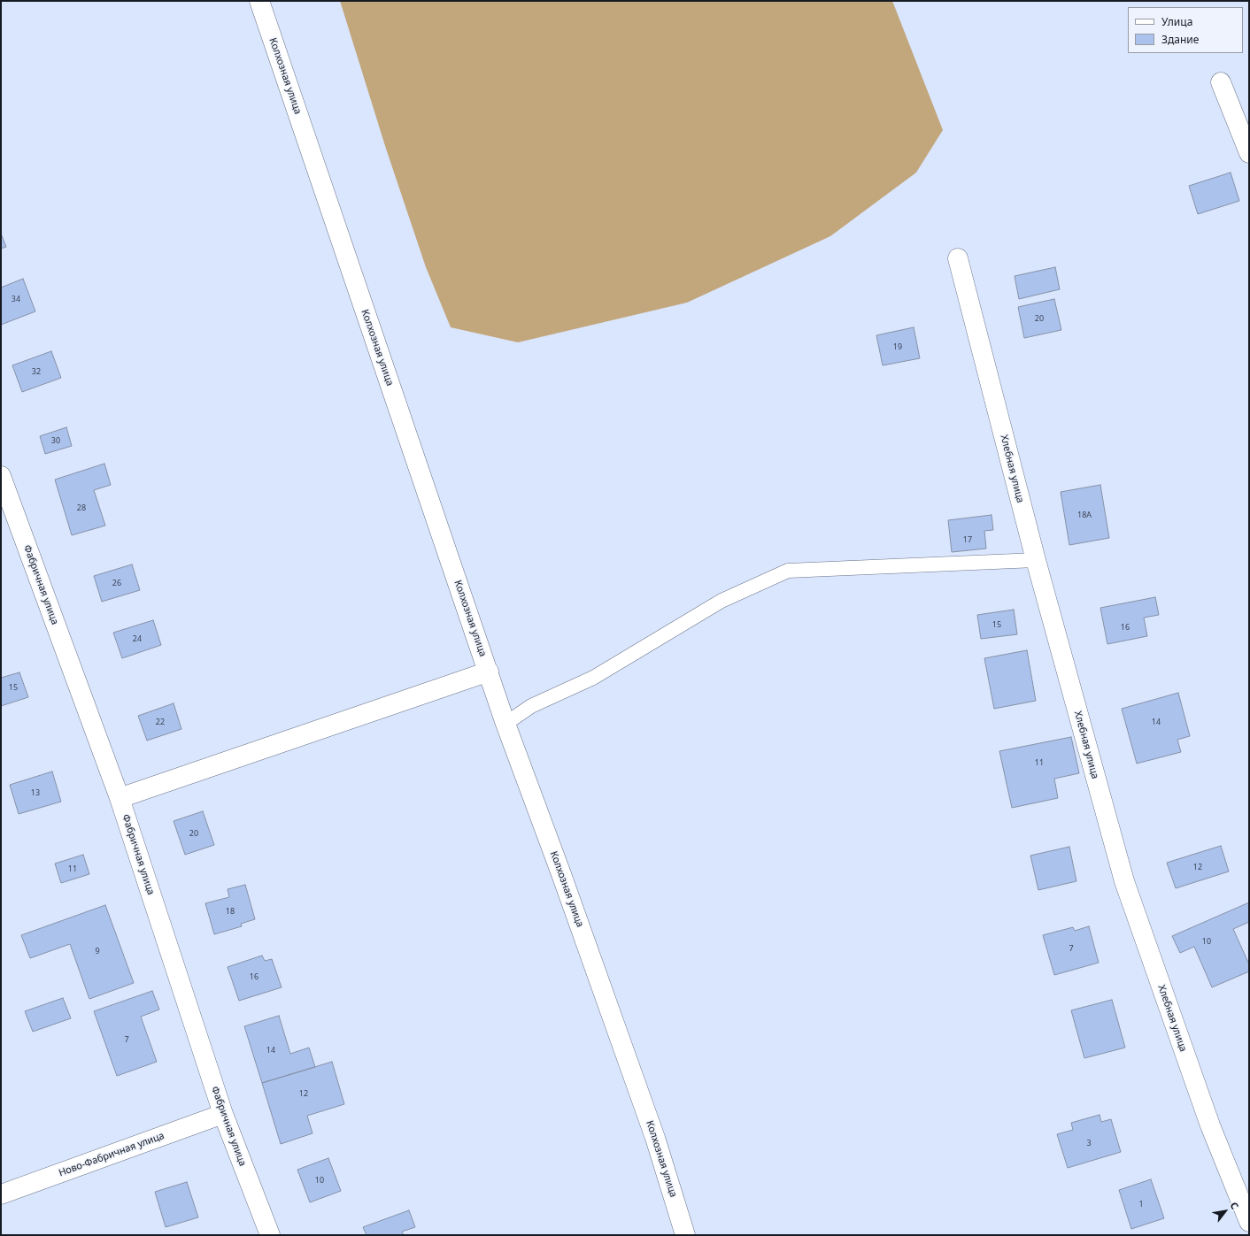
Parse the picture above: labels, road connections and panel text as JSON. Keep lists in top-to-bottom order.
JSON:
{
  "streets": {
    "street": [
      "Колхозная улица",
      "Хлебная улица",
      "Фабричная улица",
      "Ново-Фабричная улица"
    ]
  },
  "crossings": [
    ["Фабричная улица", "Ново-Фабричная улица"]
  ],
  "house_numbers": [
    "34",
    "20",
    "19",
    "32",
    "30",
    "28",
    "18А",
    "17",
    "26",
    "15",
    "16",
    "24",
    "15",
    "22",
    "14",
    "11",
    "13",
    "20",
    "12",
    "11",
    "18",
    "10",
    "7",
    "9",
    "16",
    "7",
    "14",
    "12",
    "3",
    "10",
    "1"
  ],
  "legend": ["Улица", "Здание"],
  "north": "top right"
}
